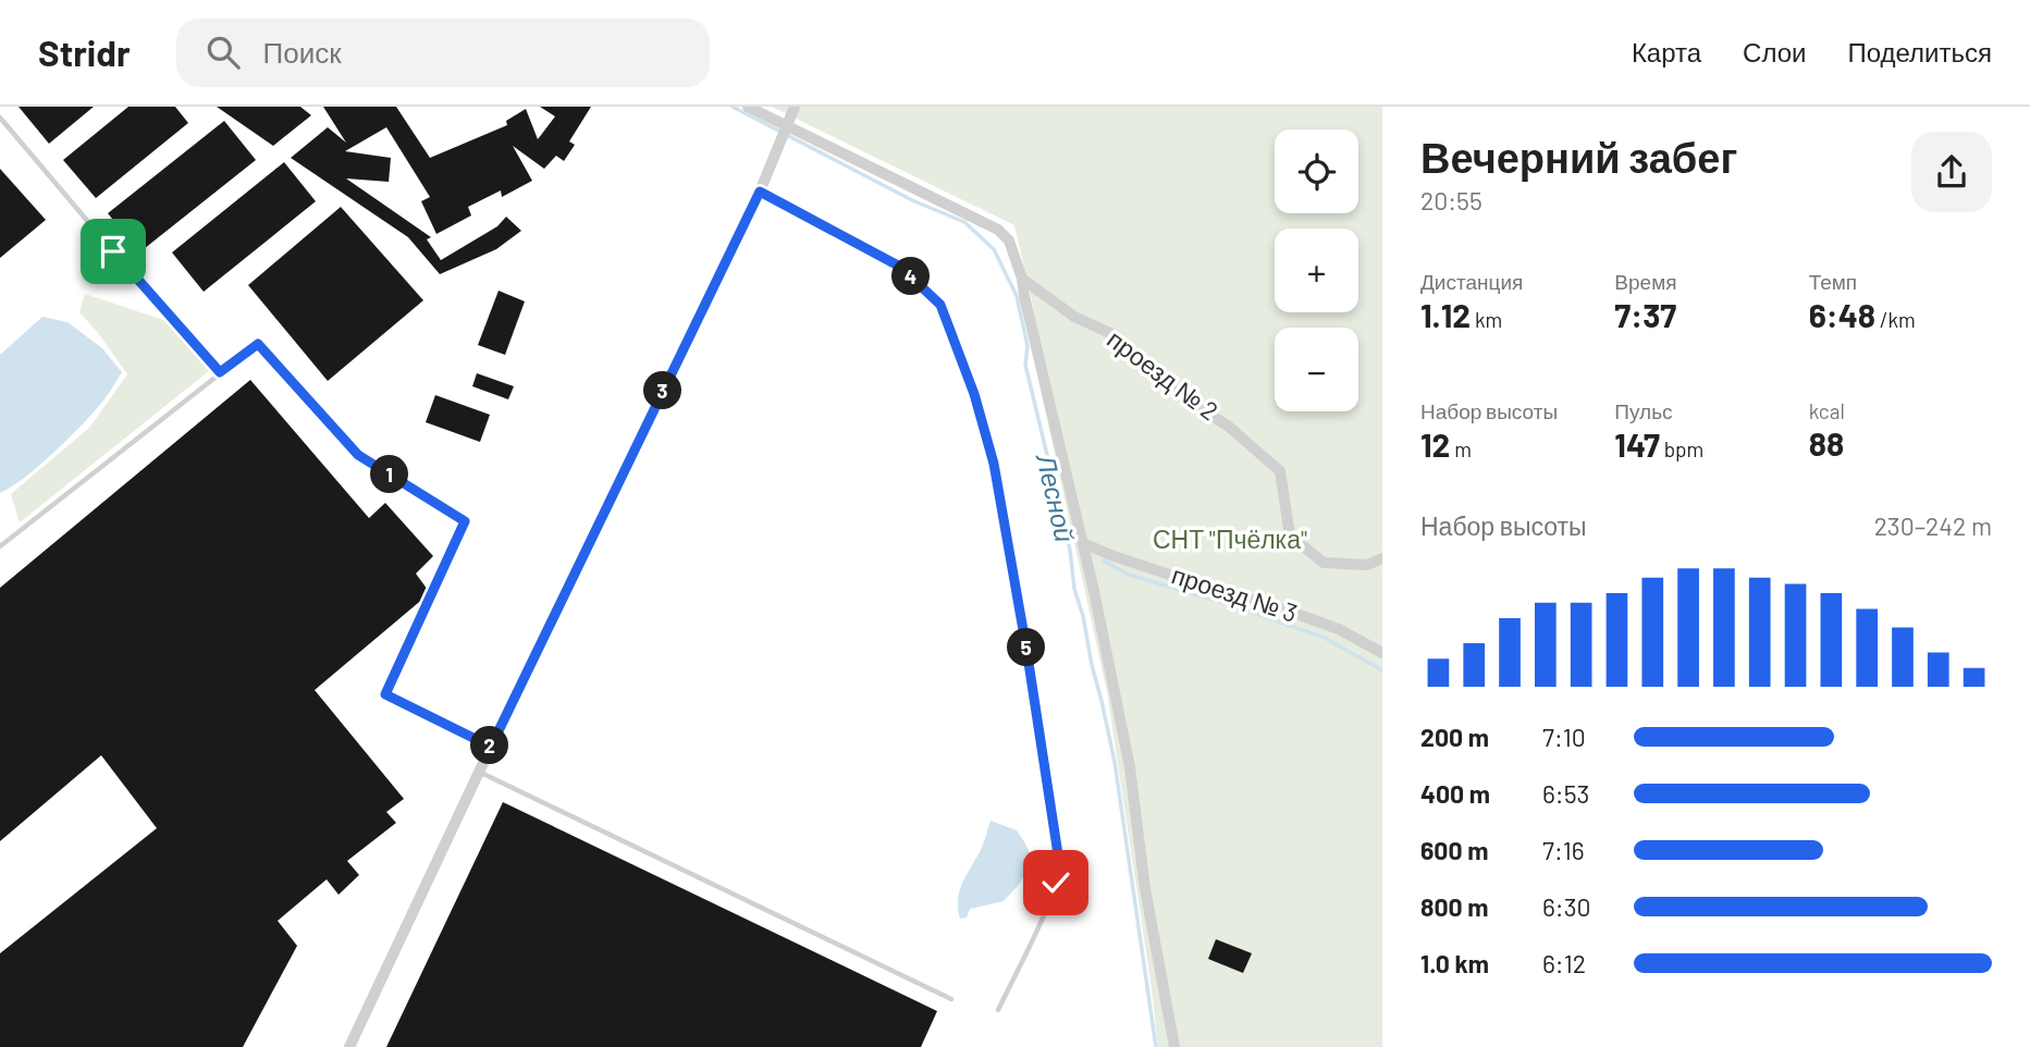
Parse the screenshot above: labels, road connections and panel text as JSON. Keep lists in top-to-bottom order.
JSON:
{
  "streets": {
    "street": ["проезд № 2", "проезд № 3"]
  },
  "water": ["Лесной"],
  "parks": ["СНТ \"Пчёлка\""],
  "page": {
    "header": "Stridr",
    "search": "Поиск",
    "nav": ["Карта", "Слои", "Поделиться"],
    "heading": ["Вечерний забег", "20:55"],
    "map_buttons": ["+", "−"],
    "stats": [
      ["Дистанция", "1.12 km"],
      ["Время", "7:37"],
      ["Темп", "6:48 /km"],
      ["Набор высоты", "12 m"],
      ["Пульс", "147 bpm"],
      ["kcal", "88"]
    ],
    "pins": [
      "4",
      "3",
      "1",
      "5",
      "2"
    ],
    "chart": ["Набор высоты", "230–242 m"],
    "list": [
      {
        "name": "200 m",
        "note": "7:10"
      },
      {
        "name": "400 m",
        "note": "6:53"
      },
      {
        "name": "600 m",
        "note": "7:16"
      },
      {
        "name": "800 m",
        "note": "6:30"
      },
      {
        "name": "1.0 km",
        "note": "6:12"
      }
    ]
  }
}
